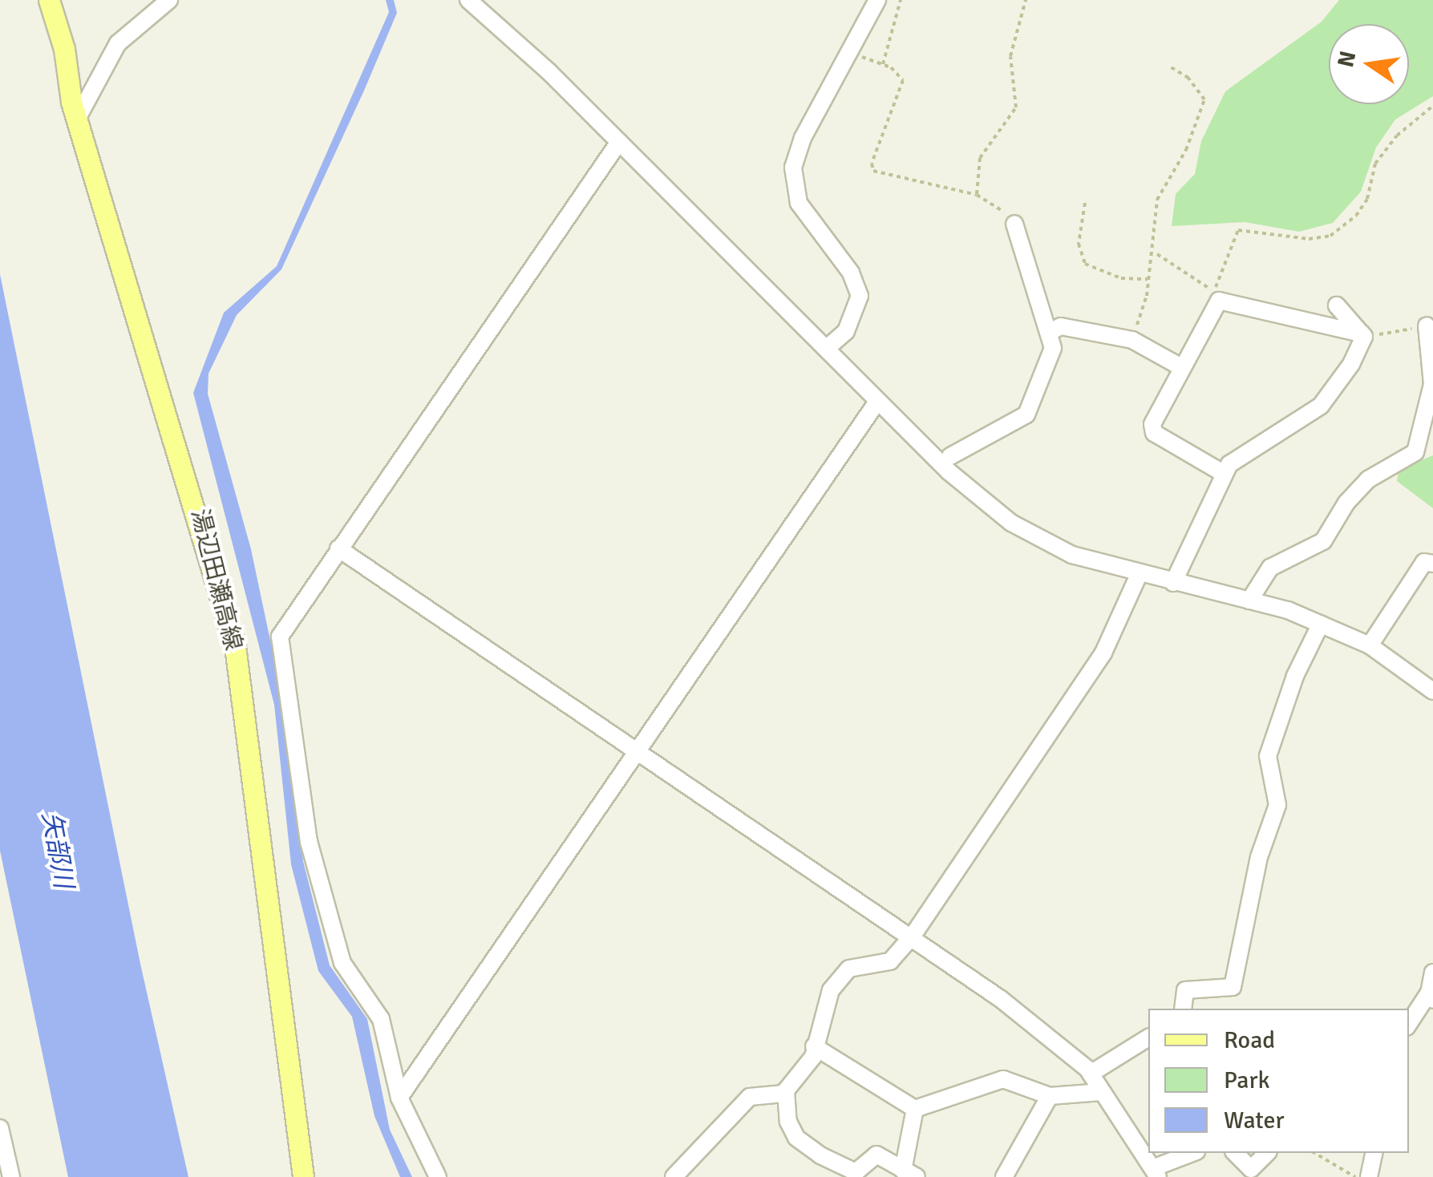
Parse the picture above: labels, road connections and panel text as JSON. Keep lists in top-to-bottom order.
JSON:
{
  "streets": {
    "main road": ["湯辺田瀬高線"]
  },
  "water": ["矢部川"],
  "legend": ["Road", "Park", "Water"],
  "north": "left"
}
